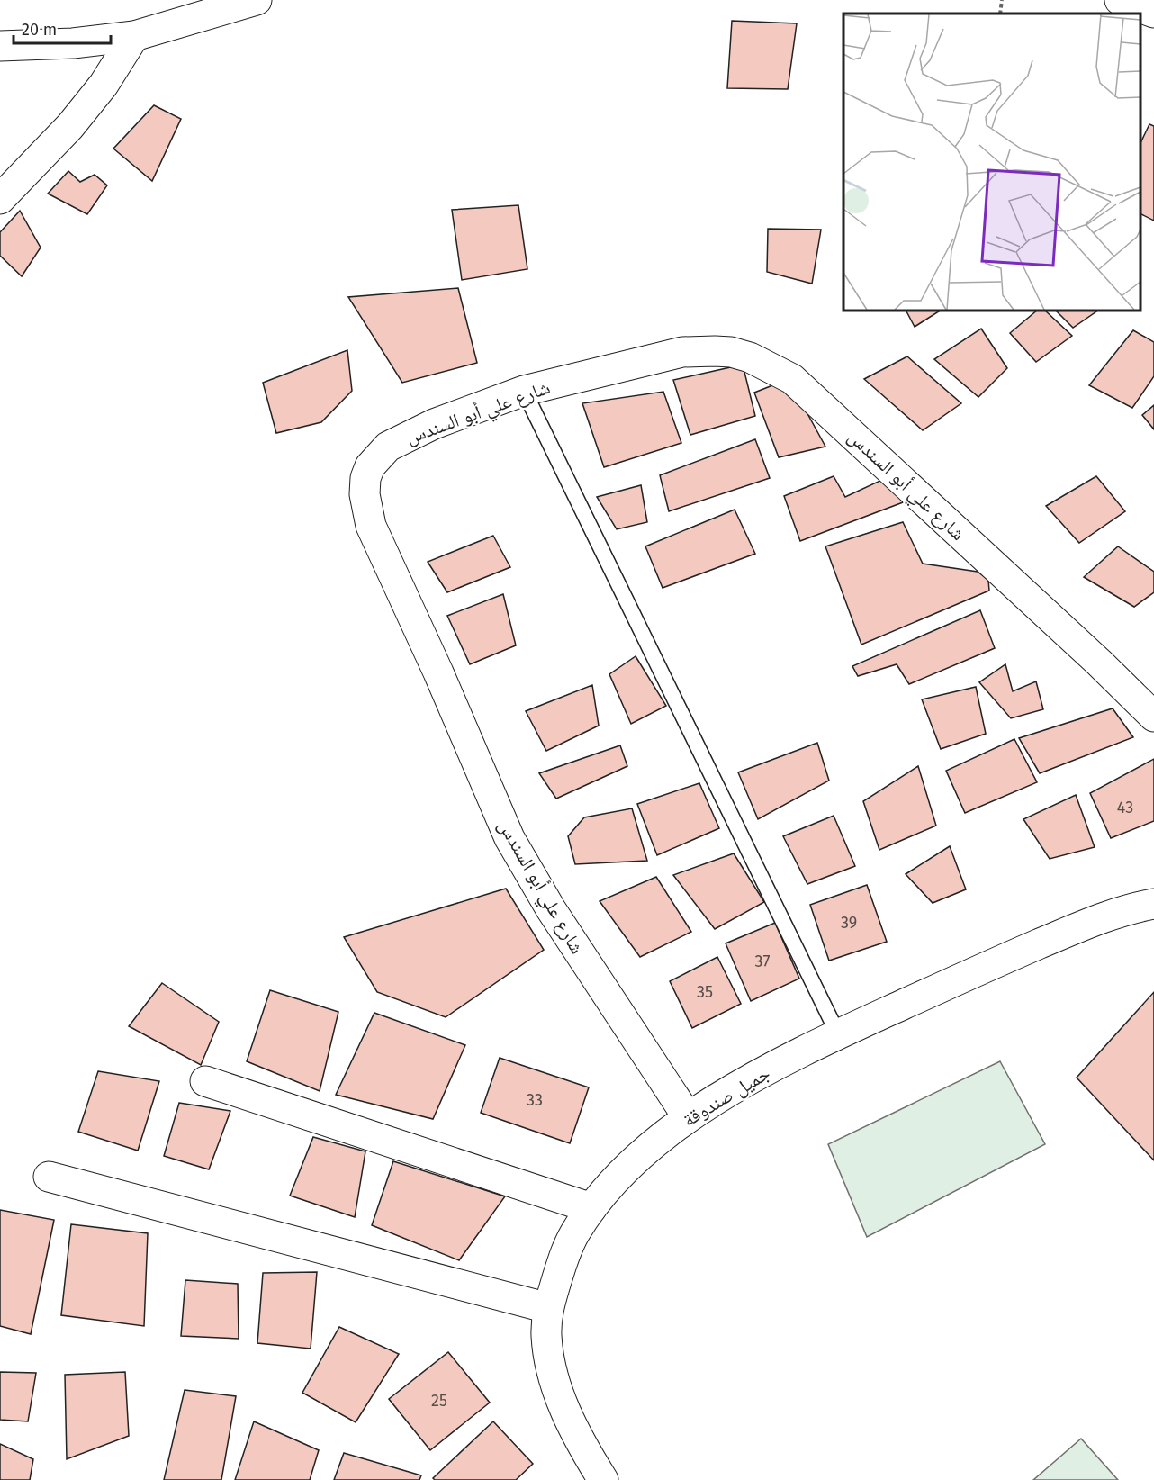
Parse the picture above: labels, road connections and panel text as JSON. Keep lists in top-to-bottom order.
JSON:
{
  "streets": {
    "street": ["شارع علي أبو السندس", "جميل صندوقة"]
  },
  "crossings": [
    ["شارع علي أبو السندس", "جميل صندوقة"]
  ],
  "house_numbers": [
    "43",
    "39",
    "37",
    "35",
    "33",
    "25"
  ],
  "scale_bar": "20 m"
}
